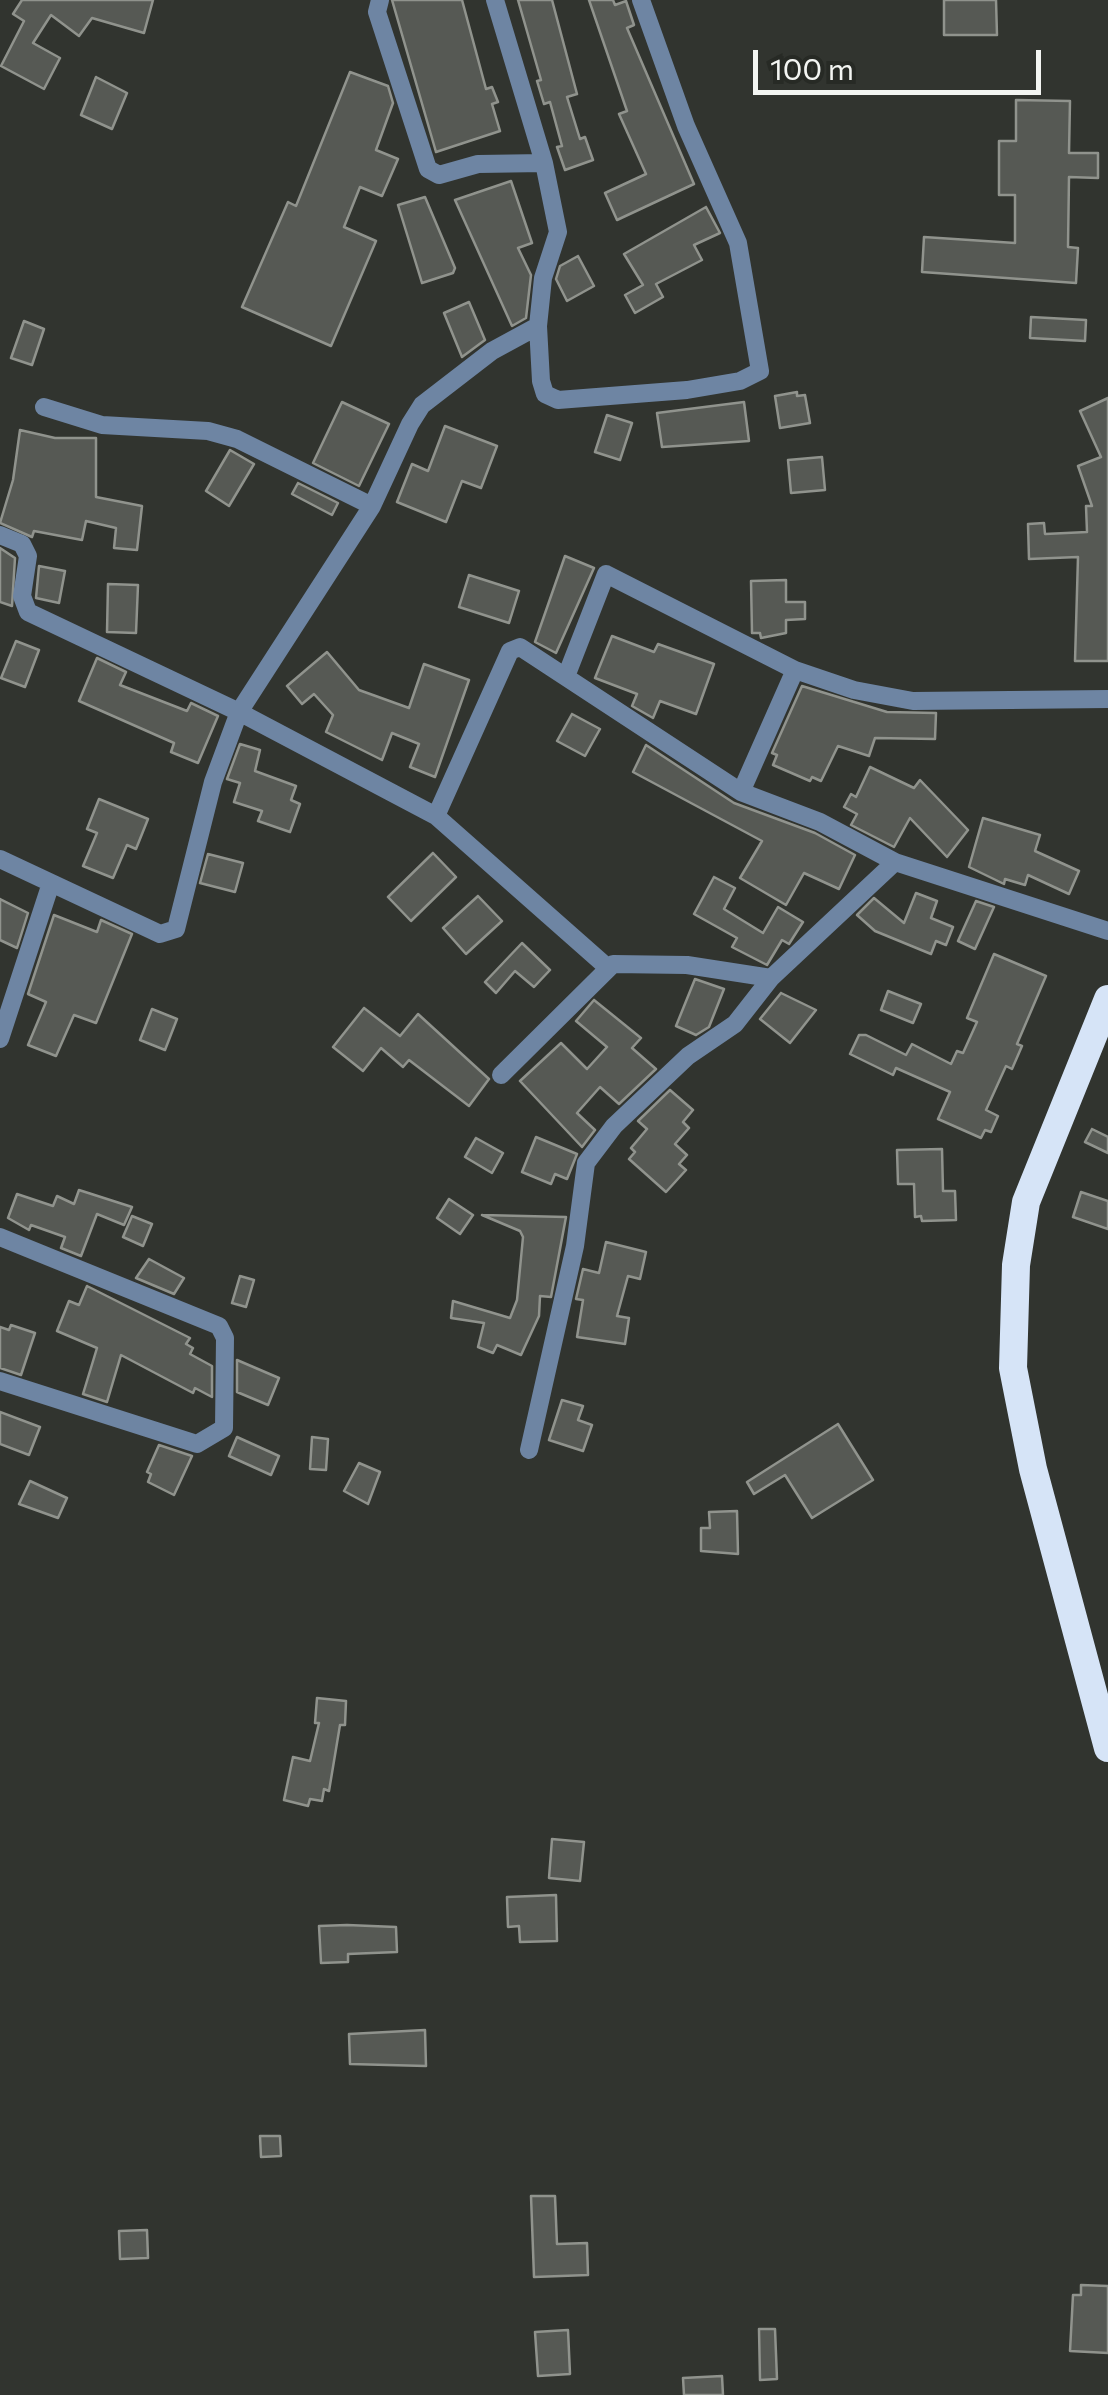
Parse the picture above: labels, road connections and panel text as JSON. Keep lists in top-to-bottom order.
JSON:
{
  "scale_bar": "100 m"
}
